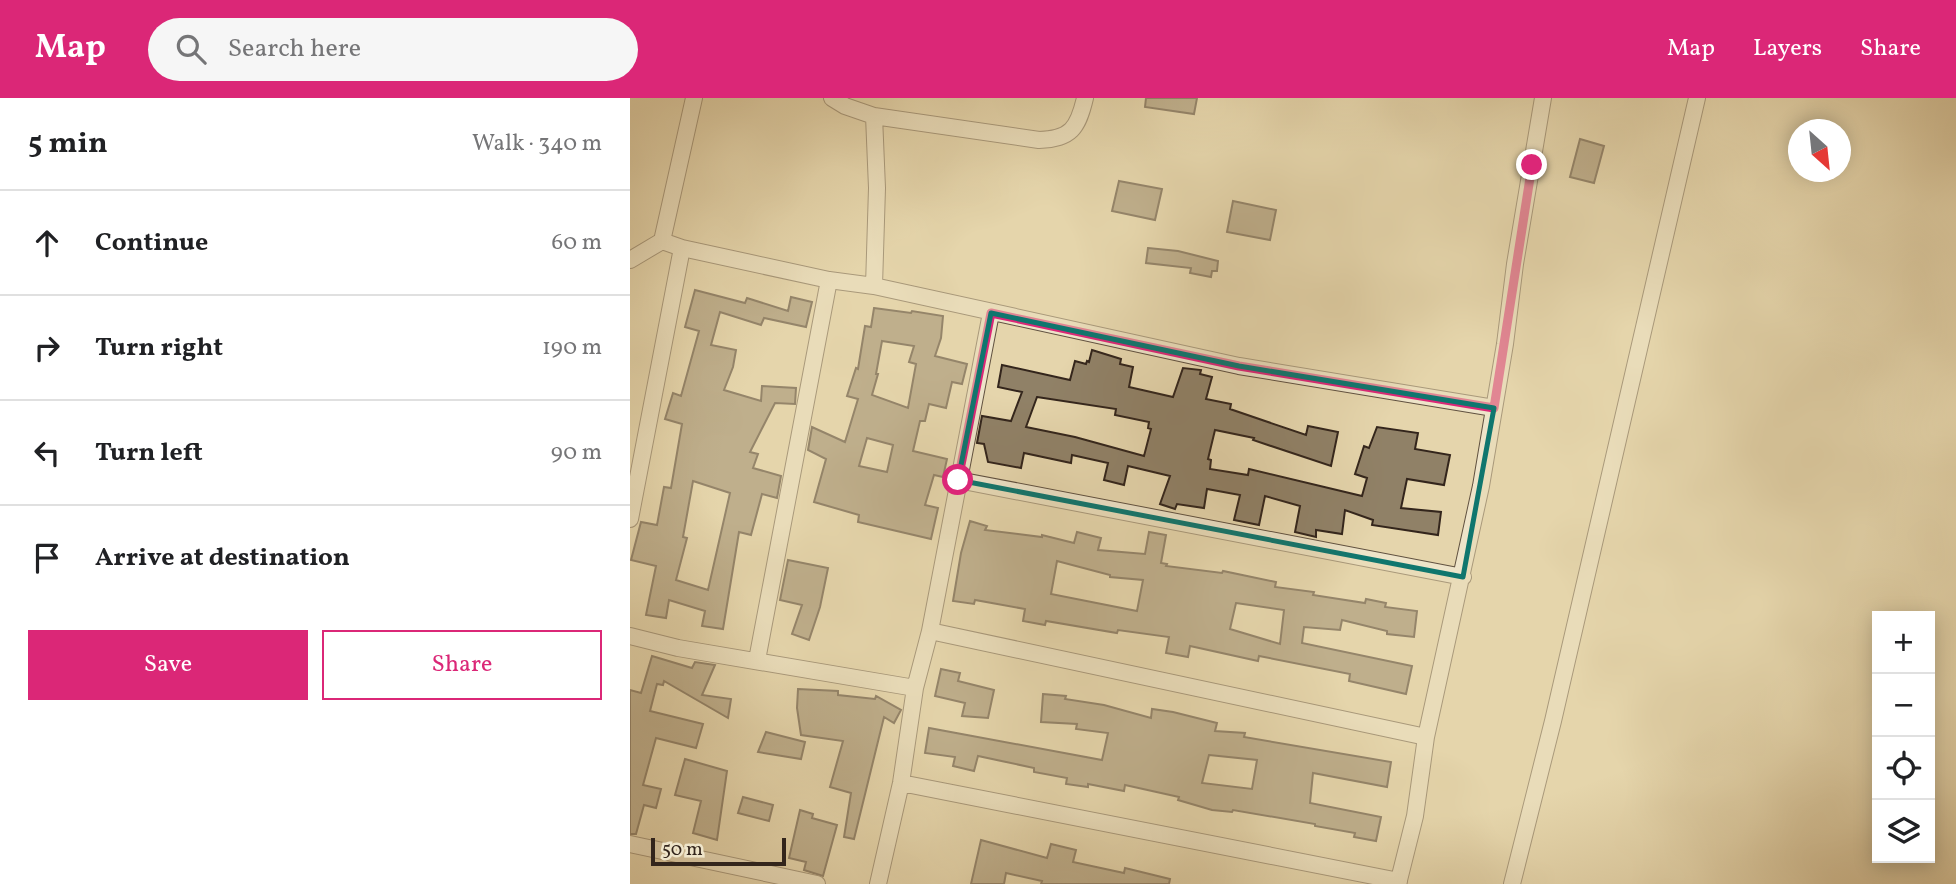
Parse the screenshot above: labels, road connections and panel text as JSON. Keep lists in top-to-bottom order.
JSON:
{
  "scale_bar": "50 m",
  "north": "bottom right",
  "page": {
    "header": "Map",
    "search": "Search here",
    "nav": ["Map", "Layers", "Share"],
    "heading": ["5 min", "Walk · 340 m"],
    "list": [
      ["Continue", "60 m"],
      ["Turn right", "190 m"],
      ["Turn left", "90 m"],
      "Arrive at destination"
    ],
    "buttons": ["Save", "Share"],
    "map_buttons": ["+", "−"],
    "scale": "50 m"
  }
}
